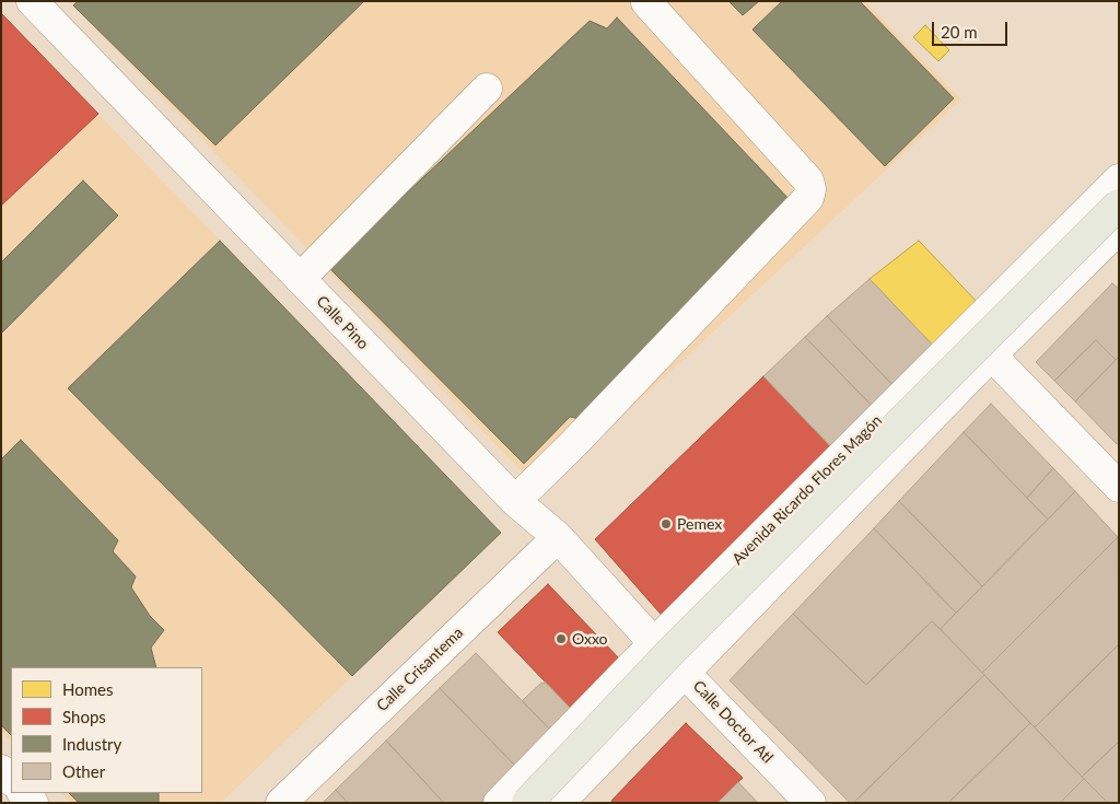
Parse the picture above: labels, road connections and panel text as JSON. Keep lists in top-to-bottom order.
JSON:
{
  "streets": {
    "main road": ["Avenida Ricardo Flores Magón"],
    "street": ["Calle Pino", "Calle Crisantema", "Calle Doctor Atl"]
  },
  "crossings": [
    ["Calle Pino", "Avenida Ricardo Flores Magón"],
    ["Calle Pino", "Calle Crisantema"],
    ["Calle Pino", "Calle Doctor Atl"],
    ["Avenida Ricardo Flores Magón", "Calle Doctor Atl"]
  ],
  "places": ["Pemex", "Oxxo"],
  "legend": [
    "Homes",
    "Shops",
    "Industry",
    "Other"
  ],
  "scale_bar": "20 m"
}
